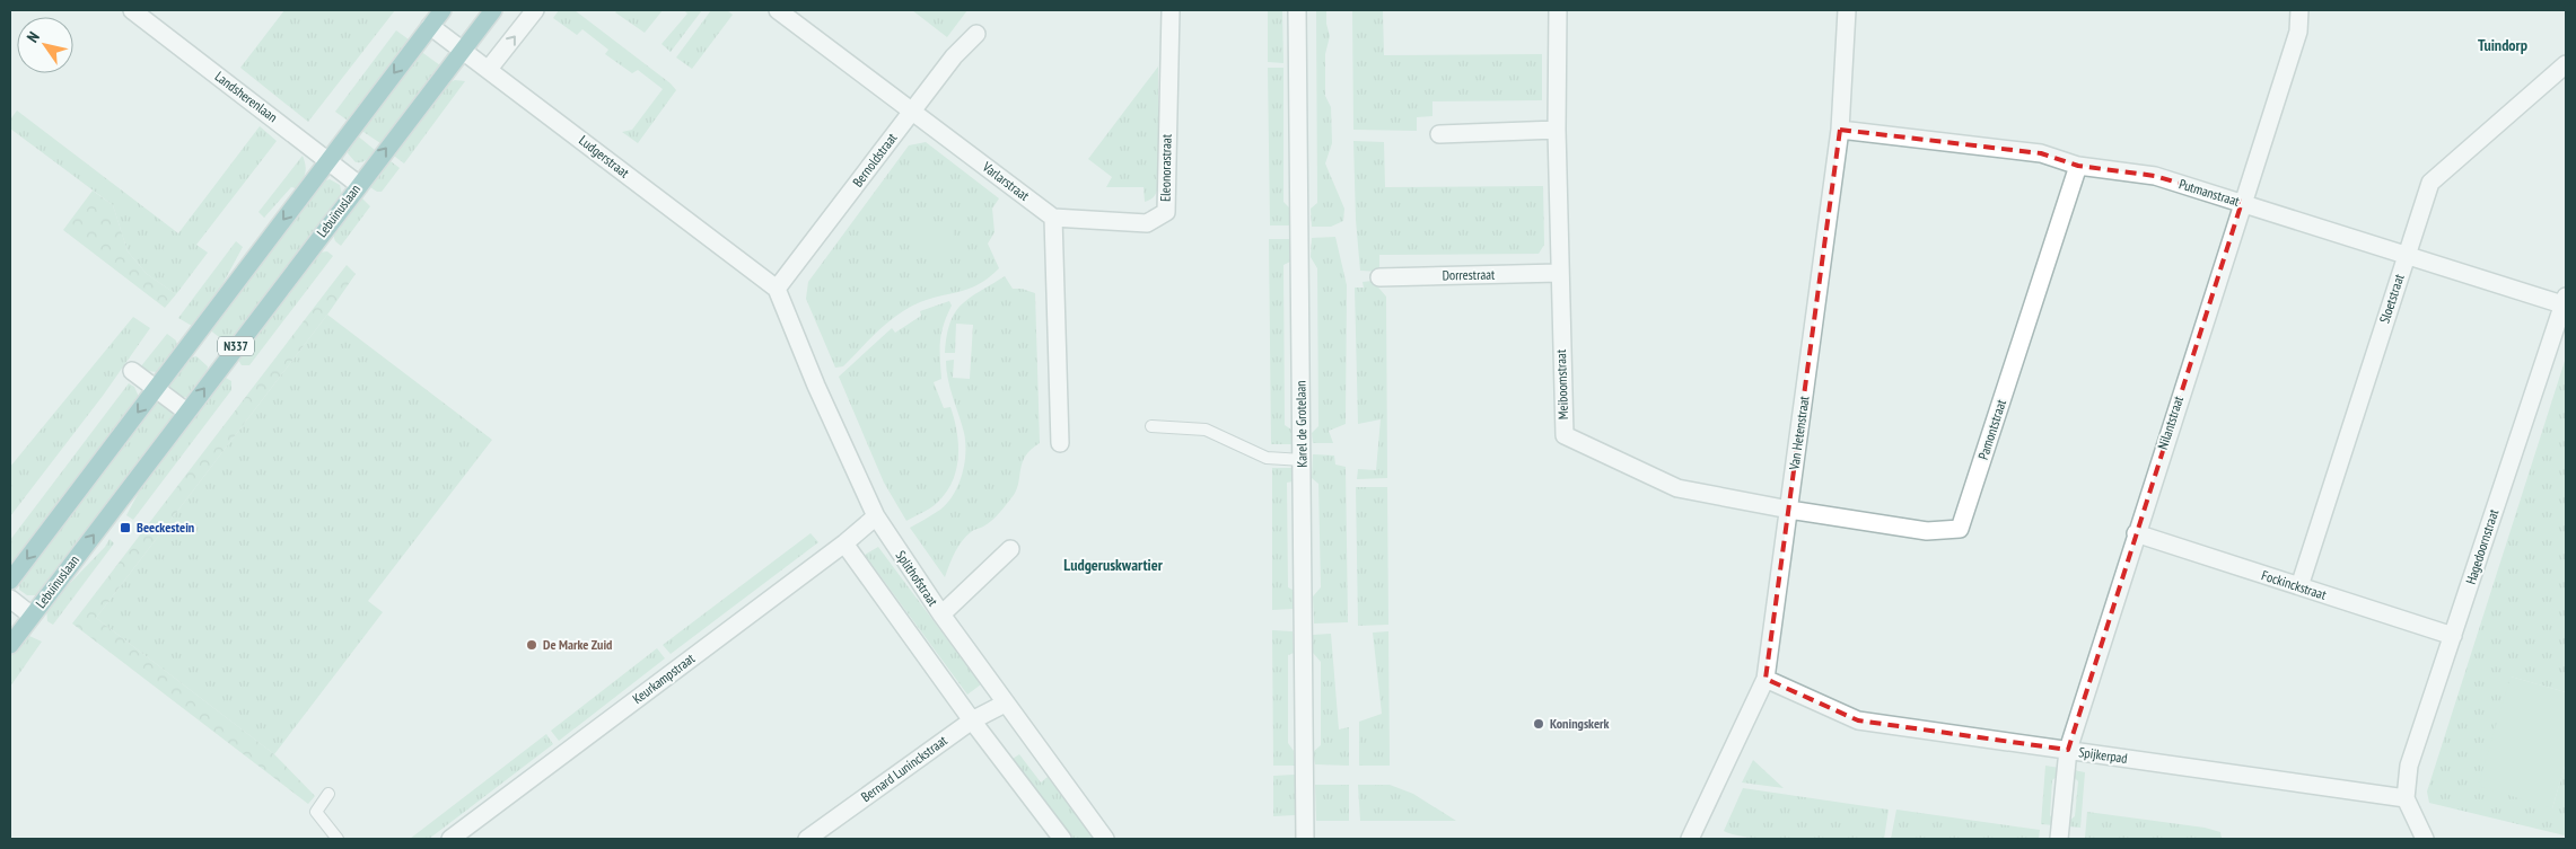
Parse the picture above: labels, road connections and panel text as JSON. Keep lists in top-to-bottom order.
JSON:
{
  "streets": {
    "main road": ["Lebuïnuslaan", "N337"],
    "street": [
      "Landsherenlaan",
      "Ludgerstraat",
      "Bernoldstraat",
      "Eleonorastraat",
      "Varlarstraat",
      "Putmanstraat",
      "Dorrestraat",
      "Sloetstraat",
      "Meiboomstraat",
      "Nilantstraat",
      "Karel de Grotelaan",
      "Pamontstraat",
      "Van Hetenstraat",
      "Hagedoornstraat",
      "Splithofstraat",
      "Fockinckstraat",
      "Keurkampstraat",
      "Spijkerpad",
      "Bernard Luninckstraat"
    ]
  },
  "crossings": [
    ["Landsherenlaan", "Lebuïnuslaan"],
    ["Landsherenlaan", "N337"],
    ["Ludgerstraat", "Bernoldstraat"],
    ["Ludgerstraat", "Lebuïnuslaan"],
    ["Ludgerstraat", "N337"],
    ["Ludgerstraat", "Splithofstraat"],
    ["Bernoldstraat", "Varlarstraat"],
    ["Bernoldstraat", "Splithofstraat"],
    ["Eleonorastraat", "Varlarstraat"],
    ["Putmanstraat", "Sloetstraat"],
    ["Putmanstraat", "Nilantstraat"],
    ["Putmanstraat", "Pamontstraat"],
    ["Putmanstraat", "Van Hetenstraat"],
    ["Putmanstraat", "Hagedoornstraat"],
    ["Dorrestraat", "Meiboomstraat"],
    ["Sloetstraat", "Fockinckstraat"],
    ["Meiboomstraat", "Pamontstraat"],
    ["Meiboomstraat", "Van Hetenstraat"],
    ["Nilantstraat", "Fockinckstraat"],
    ["Nilantstraat", "Spijkerpad"],
    ["Pamontstraat", "Van Hetenstraat"],
    ["Van Hetenstraat", "Spijkerpad"],
    ["Hagedoornstraat", "Fockinckstraat"],
    ["Hagedoornstraat", "Spijkerpad"],
    ["Splithofstraat", "Keurkampstraat"],
    ["Splithofstraat", "Bernard Luninckstraat"]
  ],
  "districts": ["Tuindorp", "Ludgeruskwartier"],
  "places": {
    "transit": ["Beeckestein"],
    "other": ["De Marke Zuid", "Koningskerk"]
  },
  "north": "top left"
}
